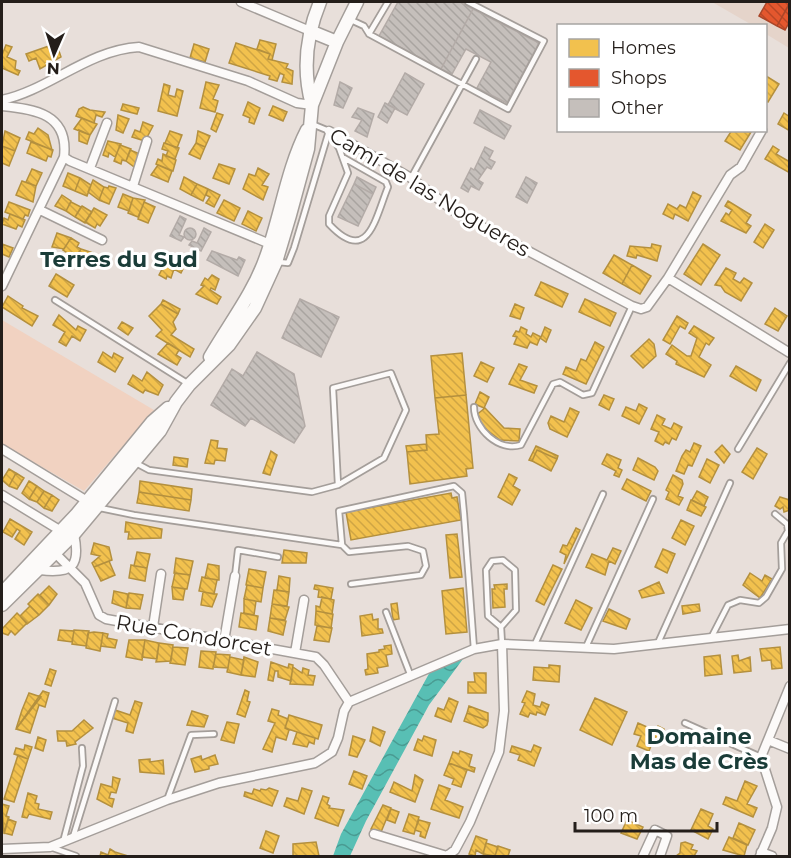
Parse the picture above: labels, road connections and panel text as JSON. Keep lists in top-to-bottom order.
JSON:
{
  "streets": {
    "street": ["Camí de las Nogueres", "Rue Condorcet"]
  },
  "districts": ["Terres du Sud", "Domaine Mas de Crès"],
  "legend": ["Homes", "Shops", "Other"],
  "scale_bar": "100 m",
  "north": "bottom"
}
